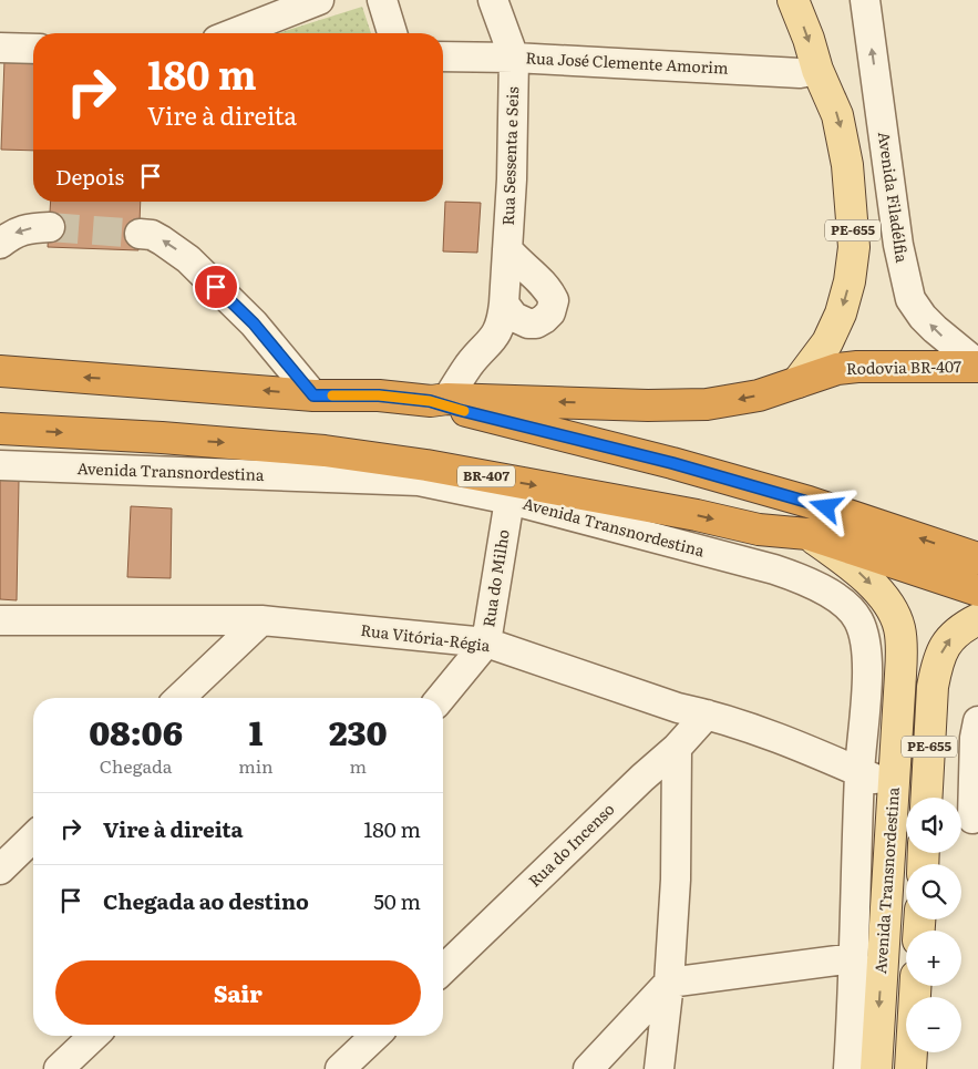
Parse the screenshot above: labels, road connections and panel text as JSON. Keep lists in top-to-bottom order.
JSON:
{
  "streets": {
    "highway": ["Rodovia BR-407", "BR-407"],
    "main road": ["PE-655", "Avenida Transnordestina"],
    "street": [
      "Rua José Clemente Amorim",
      "Rua Sessenta e Seis",
      "Avenida Filadélfia",
      "Rua do Milho",
      "Rua Vitória-Régia",
      "Rua do Incenso"
    ]
  },
  "crossings": [
    ["Rua José Clemente Amorim", "Rua Sessenta e Seis"],
    ["Rua José Clemente Amorim", "PE-655"],
    ["Rua Sessenta e Seis", "Rodovia BR-407"],
    ["Avenida Filadélfia", "Rodovia BR-407"],
    ["PE-655", "Rodovia BR-407"],
    ["Avenida Transnordestina", "BR-407"],
    ["Avenida Transnordestina", "Rua do Milho"],
    ["Avenida Transnordestina", "Rua Vitória-Régia"],
    ["Rua do Milho", "Rua Vitória-Régia"],
    ["Rua Vitória-Régia", "Rua do Incenso"]
  ],
  "one_way": ["Avenida Filadélfia"],
  "page": {
    "turn": ["180 m", "Vire à direita"],
    "then": "Depois",
    "eta": [
      "08:06",
      "Chegada",
      "1",
      "min",
      "230",
      "m"
    ],
    "list": [
      {
        "name": "Vire à direita",
        "value": "180 m"
      },
      {
        "name": "Chegada ao destino",
        "value": "50 m"
      }
    ],
    "map_buttons": ["+", "−"],
    "buttons": "Sair"
  }
}
